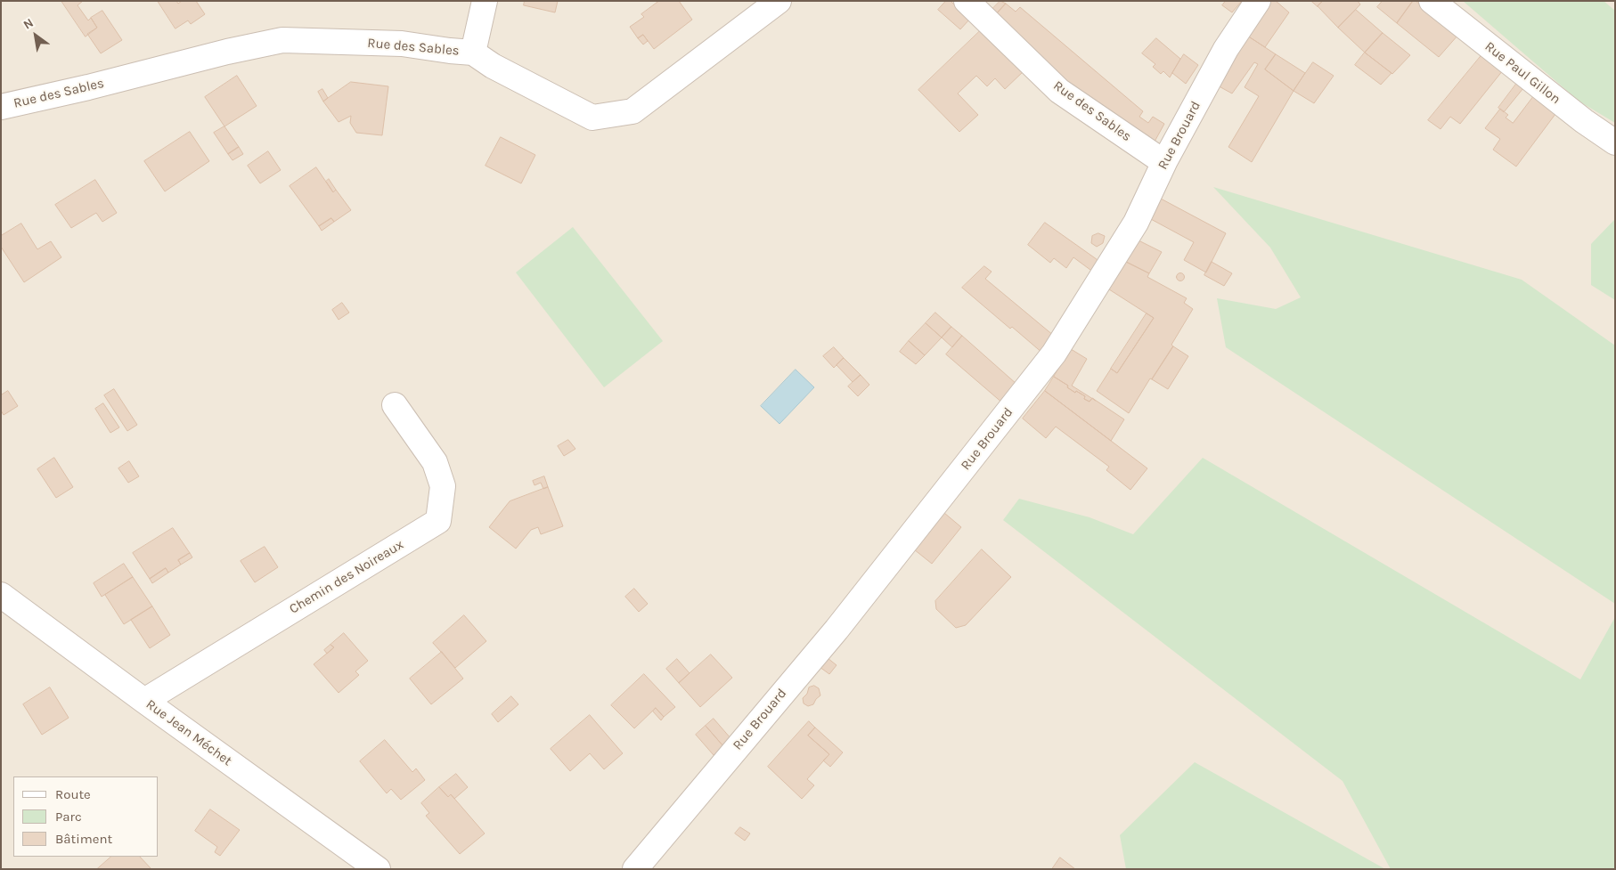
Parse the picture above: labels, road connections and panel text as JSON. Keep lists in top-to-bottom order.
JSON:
{
  "streets": {
    "street": [
      "Rue des Sables",
      "Rue Paul Gillon",
      "Rue Brouard",
      "Chemin des Noireaux",
      "Rue Jean Méchet"
    ]
  },
  "crossings": [
    ["Rue des Sables", "Rue Brouard"],
    ["Chemin des Noireaux", "Rue Jean Méchet"]
  ],
  "legend": ["Route", "Parc", "Bâtiment"],
  "north": "top left"
}
